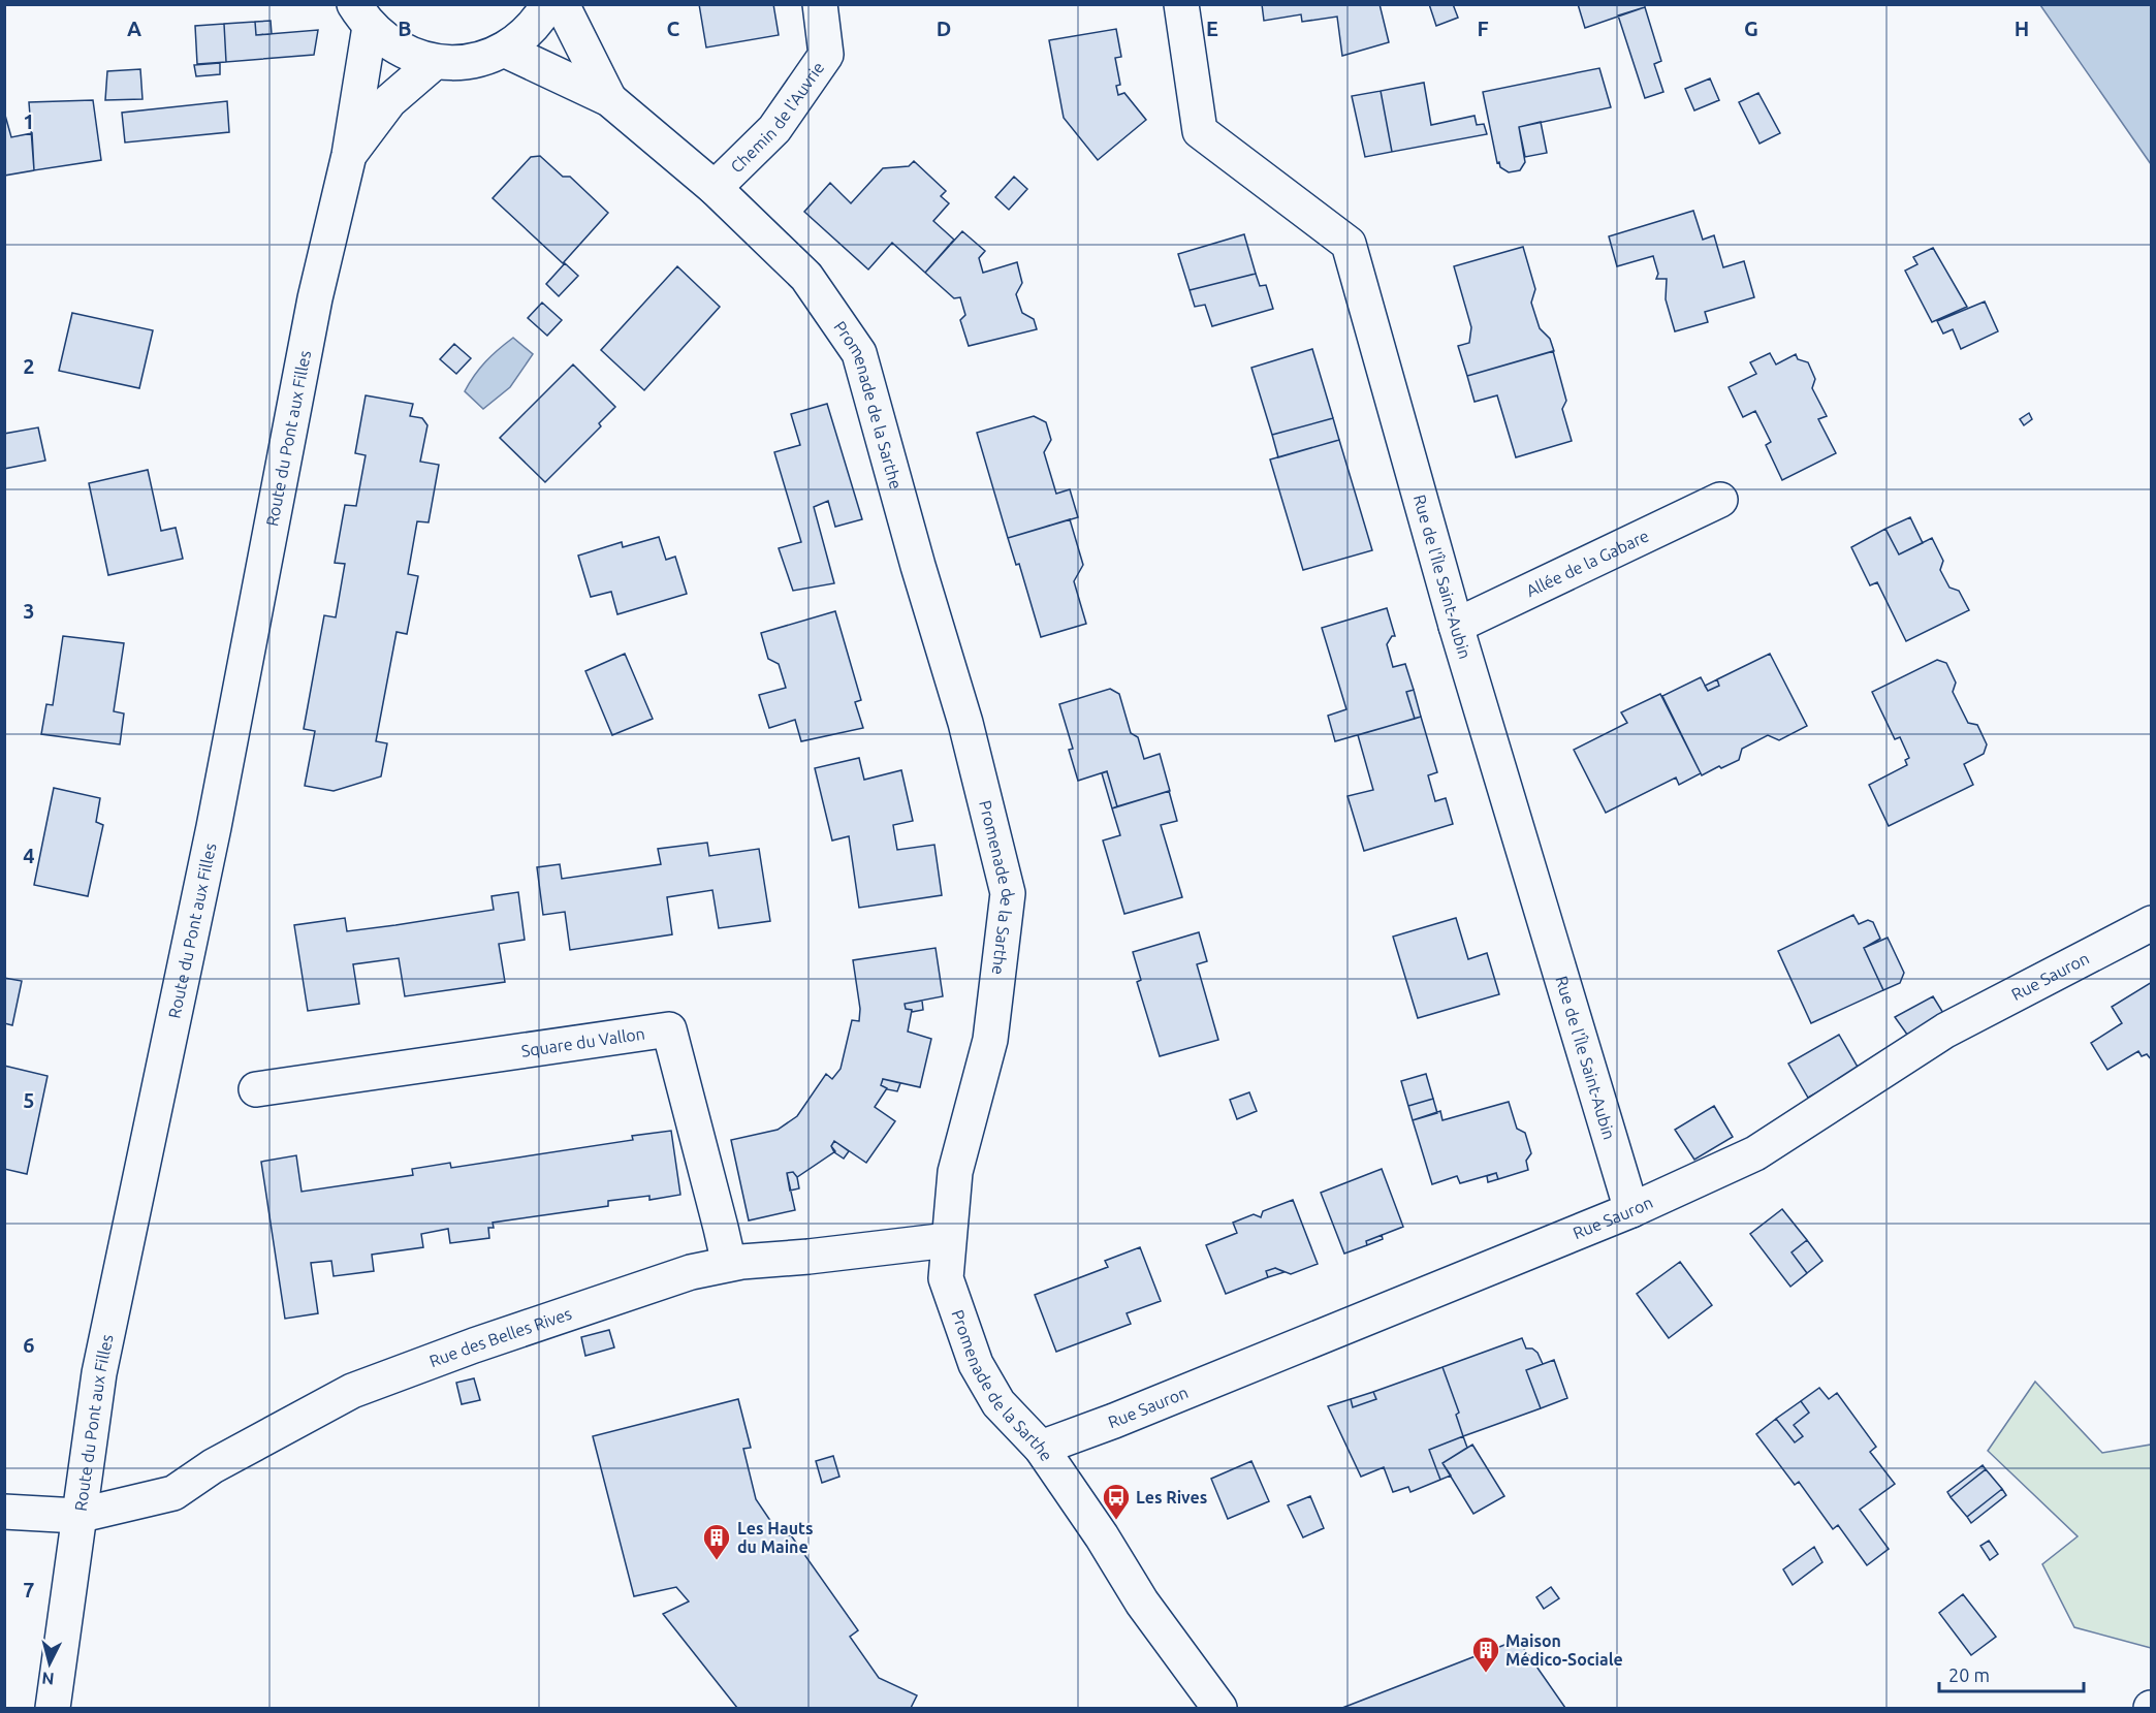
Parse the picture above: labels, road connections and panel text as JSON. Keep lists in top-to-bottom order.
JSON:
{
  "streets": {
    "street": [
      "Chemin de l'Auvrie",
      "Promenade de la Sarthe",
      "Route du Pont aux Filles",
      "Allée de la Gabare",
      "Rue de l'Île Saint-Aubin",
      "Rue Sauron",
      "Square du Vallon",
      "Rue des Belles Rives"
    ]
  },
  "crossings": [
    ["Chemin de l'Auvrie", "Promenade de la Sarthe"],
    ["Promenade de la Sarthe", "Rue Sauron"],
    ["Promenade de la Sarthe", "Rue des Belles Rives"],
    ["Route du Pont aux Filles", "Rue des Belles Rives"],
    ["Allée de la Gabare", "Rue de l'Île Saint-Aubin"],
    ["Rue de l'Île Saint-Aubin", "Rue Sauron"],
    ["Square du Vallon", "Rue des Belles Rives"]
  ],
  "places": {
    "bus stop": ["Les Rives"],
    "building": ["Les Hauts du Maine", "Maison Médico-Sociale"]
  },
  "scale_bar": "20 m",
  "north": "bottom",
  "grid": {
    "columns": [
      "A",
      "B",
      "C",
      "D",
      "E",
      "F",
      "G",
      "H"
    ],
    "rows": [
      "1",
      "2",
      "3",
      "4",
      "5",
      "6",
      "7"
    ]
  }
}
